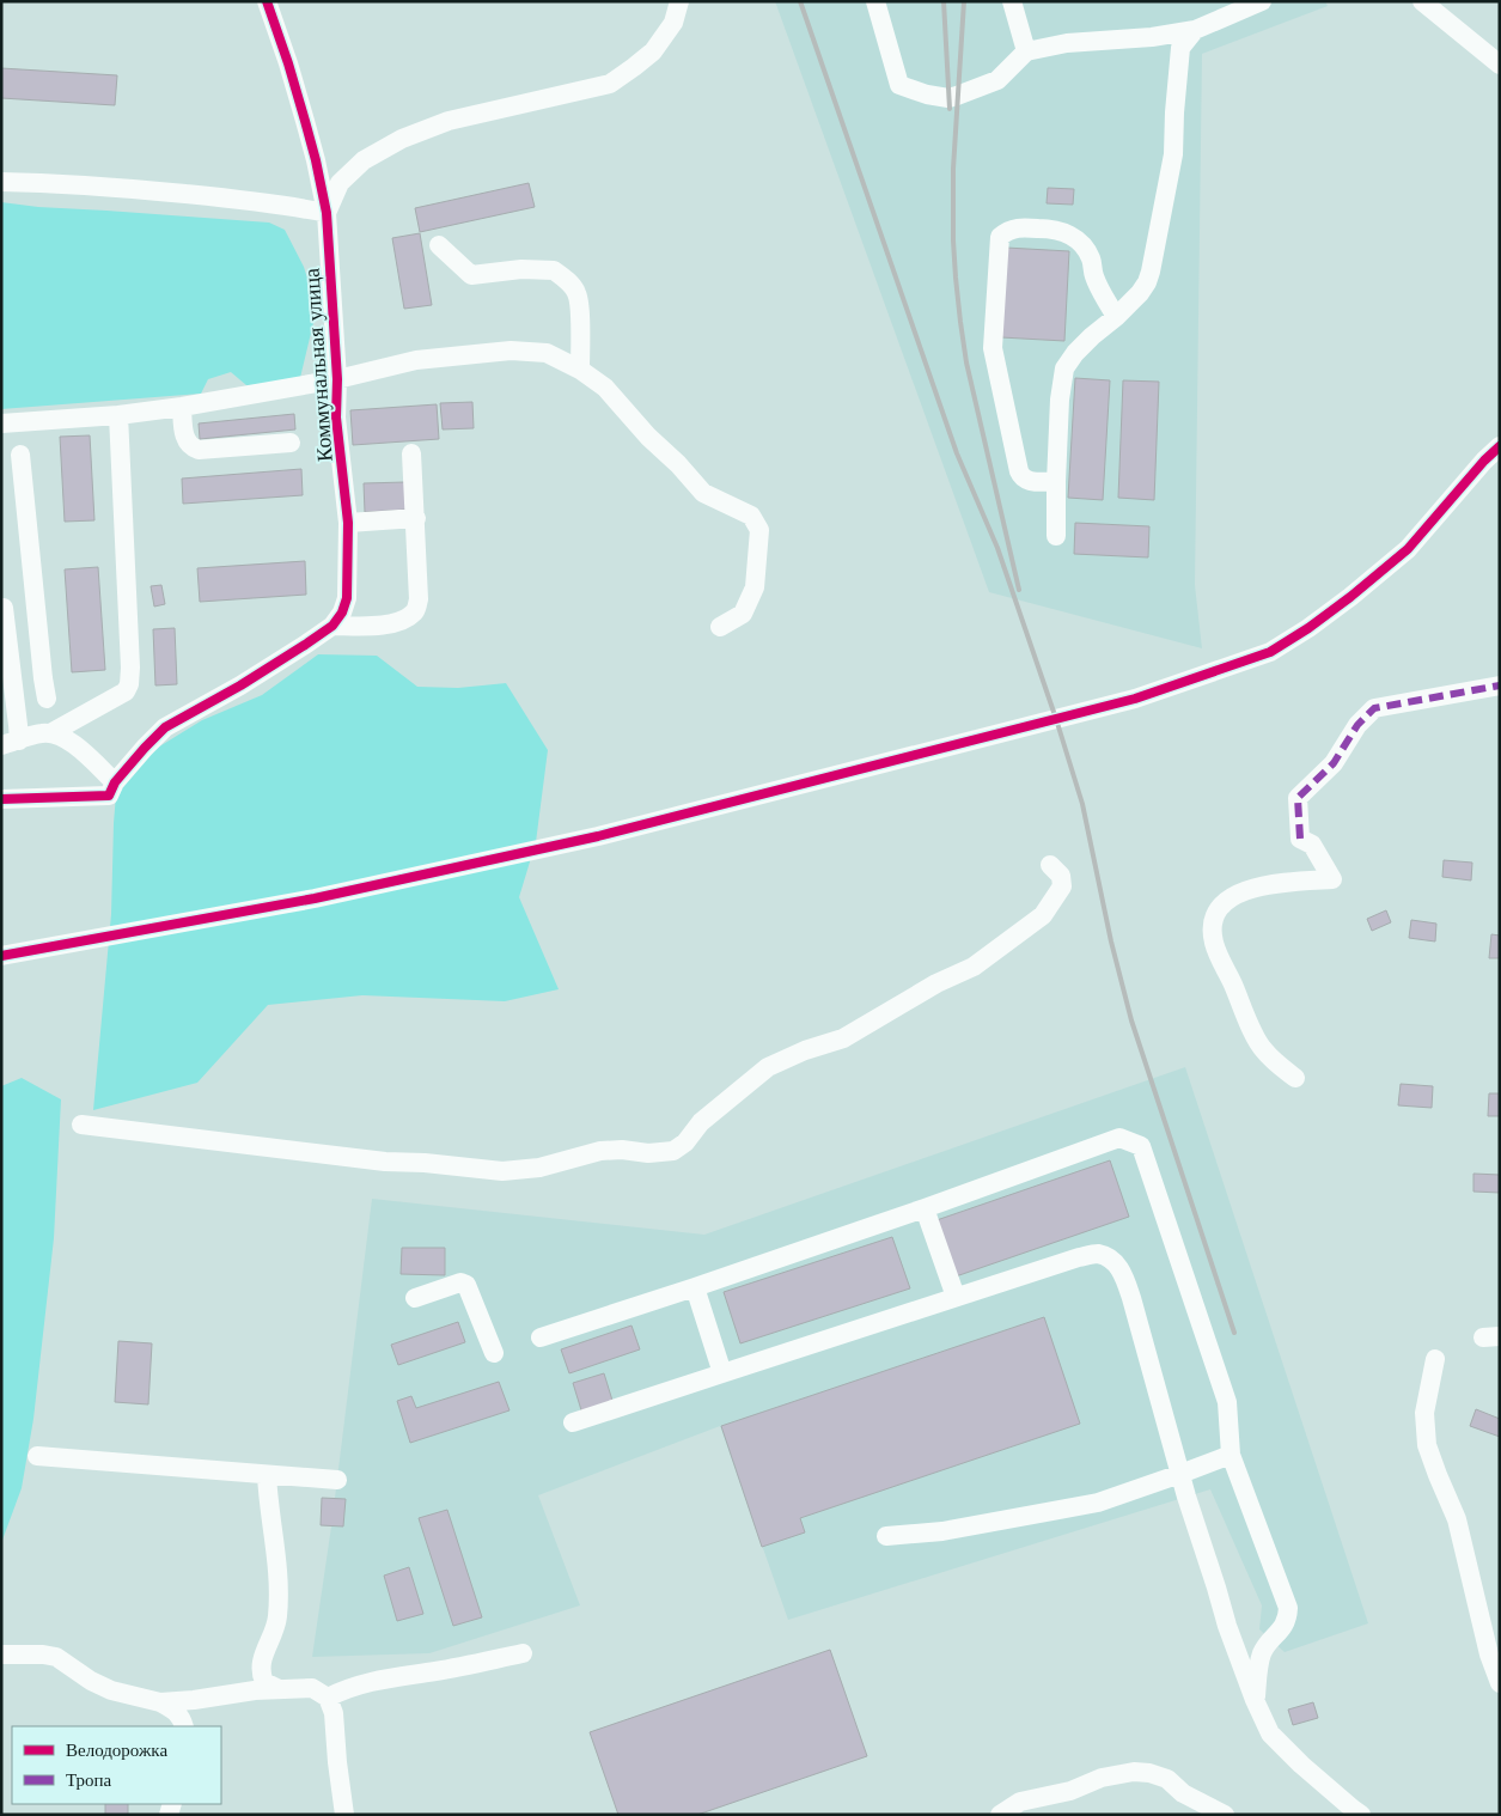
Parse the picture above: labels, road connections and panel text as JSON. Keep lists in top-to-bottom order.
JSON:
{
  "streets": {
    "street": ["Коммунальная улица"]
  },
  "legend": ["Велодорожка", "Тропа"]
}
